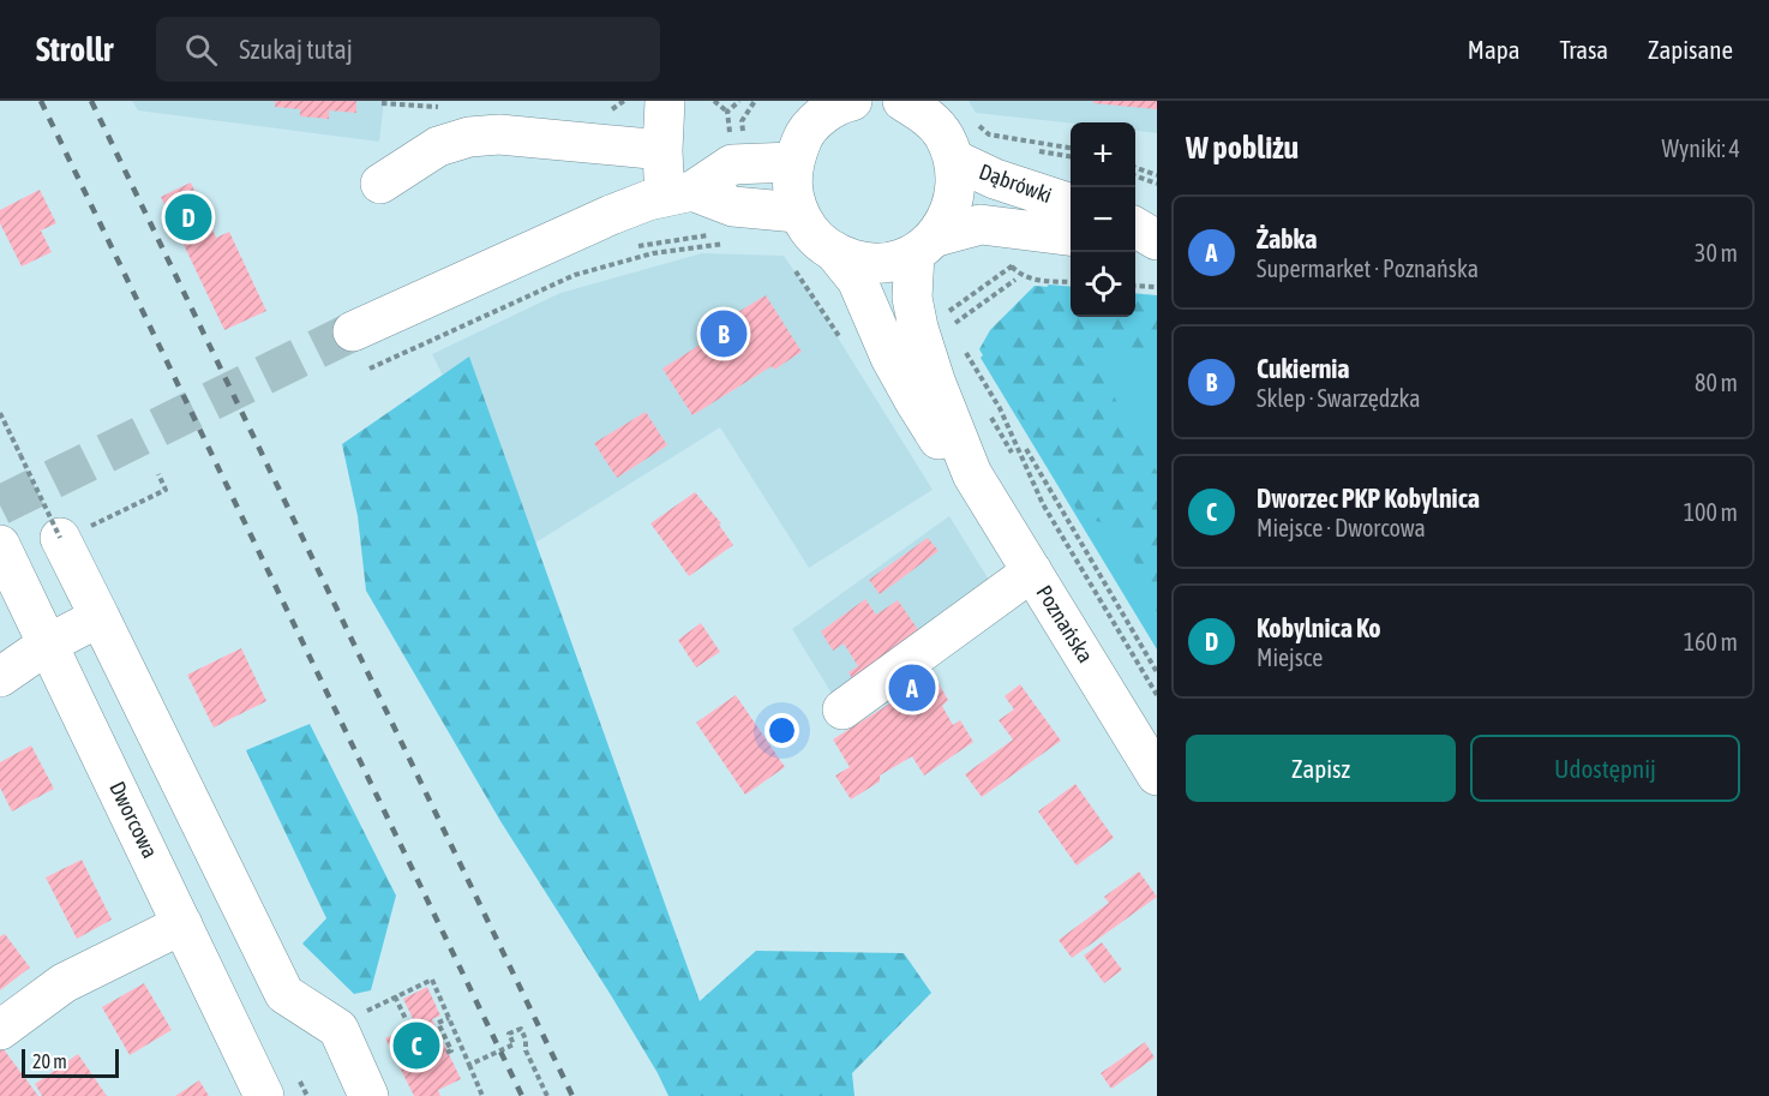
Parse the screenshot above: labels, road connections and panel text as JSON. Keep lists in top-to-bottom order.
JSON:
{
  "streets": {
    "street": ["Dąbrówki", "Poznańska", "Dworcowa"]
  },
  "crossings": [
    ["Dąbrówki", "Poznańska"]
  ],
  "scale_bar": "20 m",
  "page": {
    "header": "Strollr",
    "search": "Szukaj tutaj",
    "nav": ["Mapa", "Trasa", "Zapisane"],
    "heading": ["W pobliżu", "Wyniki: 4"],
    "map_buttons": ["+", "−"],
    "pins": [
      "D",
      "B",
      "A",
      "C"
    ],
    "list": [
      {
        "mark": "A",
        "name": "Żabka",
        "note": "Supermarket · Poznańska",
        "value": "30 m"
      },
      {
        "mark": "B",
        "name": "Cukiernia",
        "note": "Sklep · Swarzędzka",
        "value": "80 m"
      },
      {
        "mark": "C",
        "name": "Dworzec PKP Kobylnica",
        "note": "Miejsce · Dworcowa",
        "value": "100 m"
      },
      {
        "mark": "D",
        "name": "Kobylnica Ko",
        "note": "Miejsce",
        "value": "160 m"
      }
    ],
    "buttons": ["Zapisz", "Udostępnij"],
    "scale": "20 m"
  }
}
